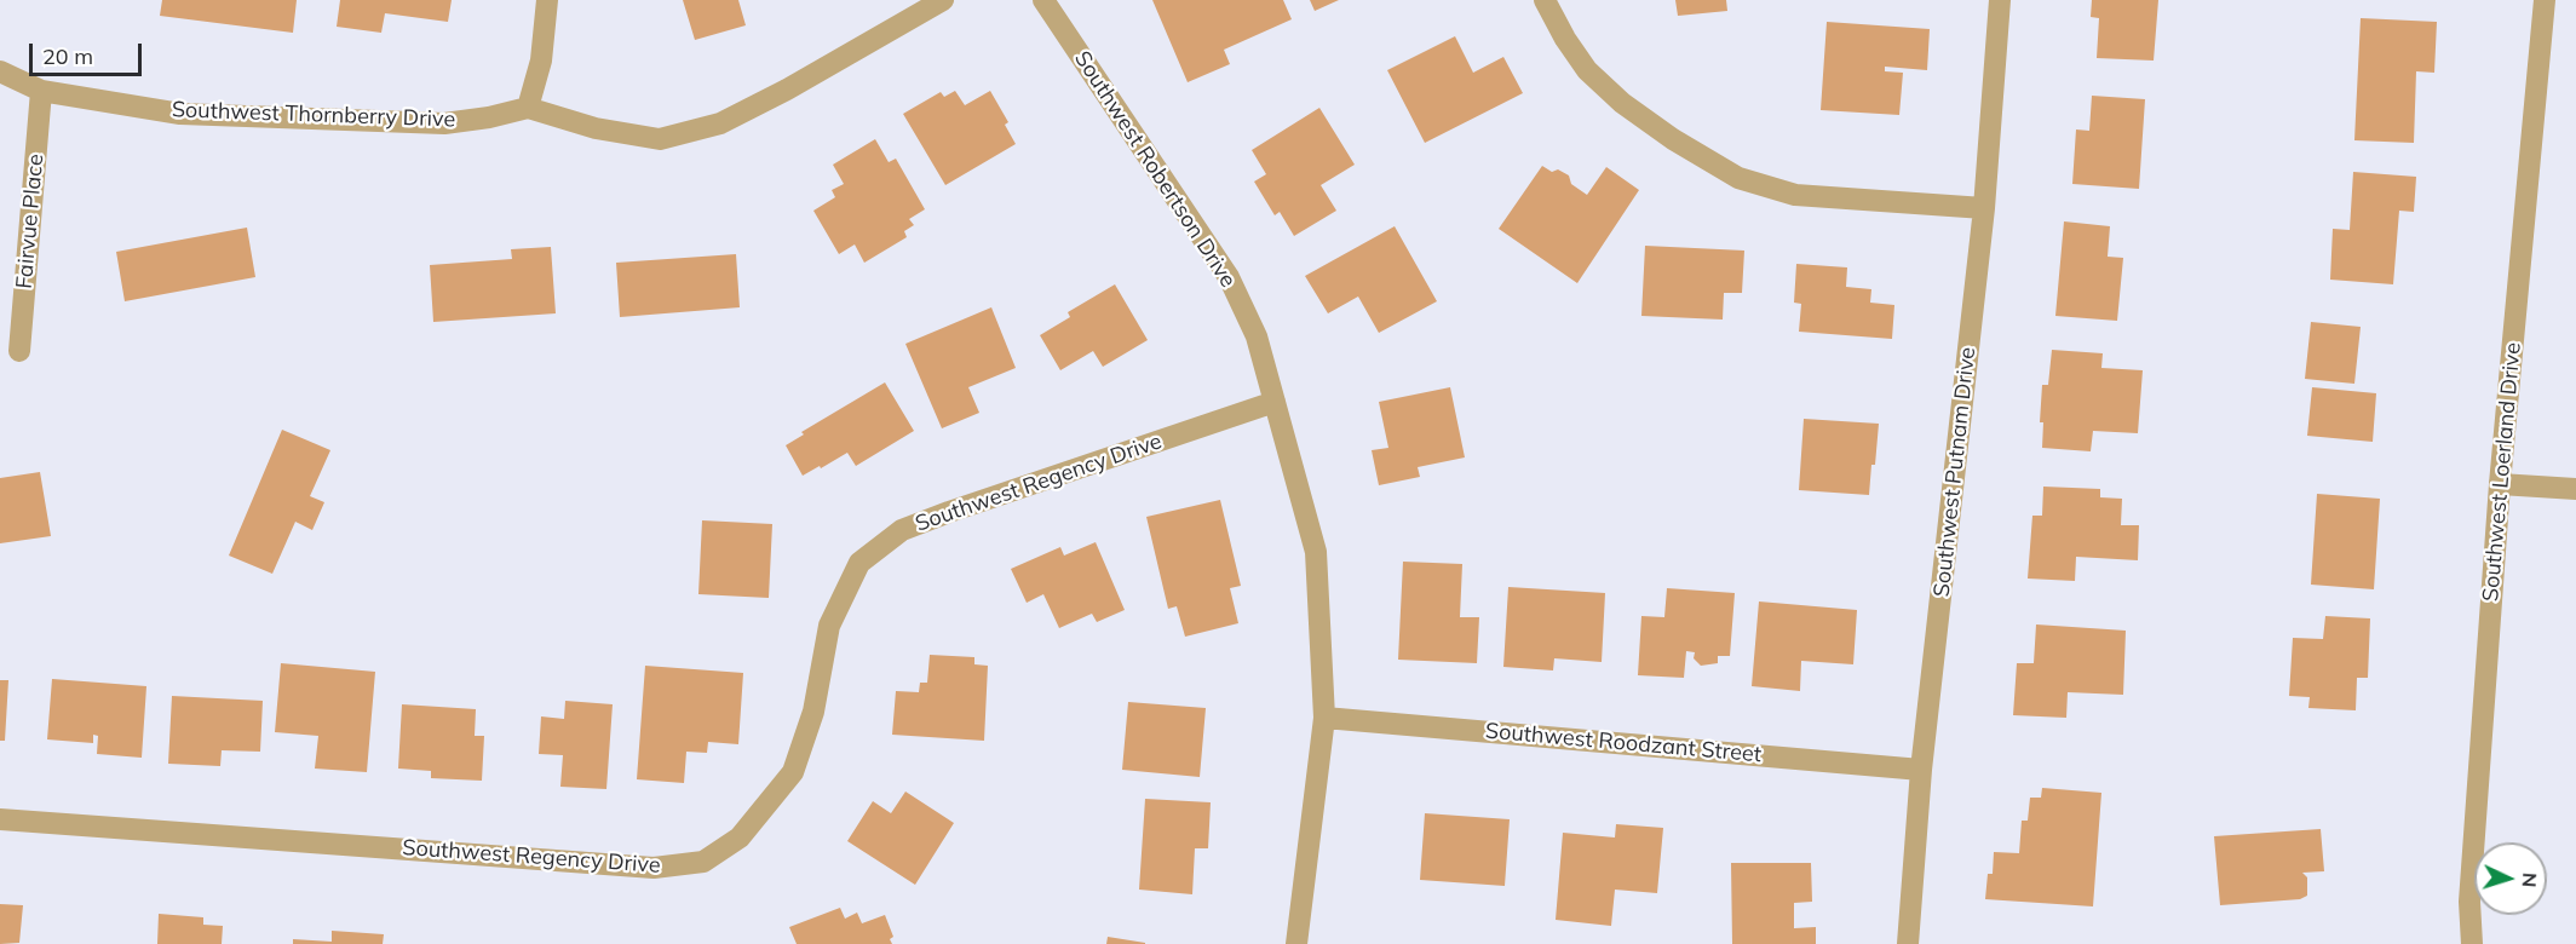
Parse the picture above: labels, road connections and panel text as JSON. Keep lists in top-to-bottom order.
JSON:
{
  "streets": {
    "street": [
      "Southwest Thornberry Drive",
      "Southwest Robertson Drive",
      "Fairvue Place",
      "Southwest Putnam Drive",
      "Southwest Loerland Drive",
      "Southwest Regency Drive",
      "Southwest Roodzant Street"
    ]
  },
  "crossings": [
    ["Southwest Thornberry Drive", "Fairvue Place"],
    ["Southwest Robertson Drive", "Southwest Regency Drive"],
    ["Southwest Robertson Drive", "Southwest Roodzant Street"],
    ["Southwest Putnam Drive", "Southwest Roodzant Street"]
  ],
  "scale_bar": "20 m",
  "north": "right"
}
